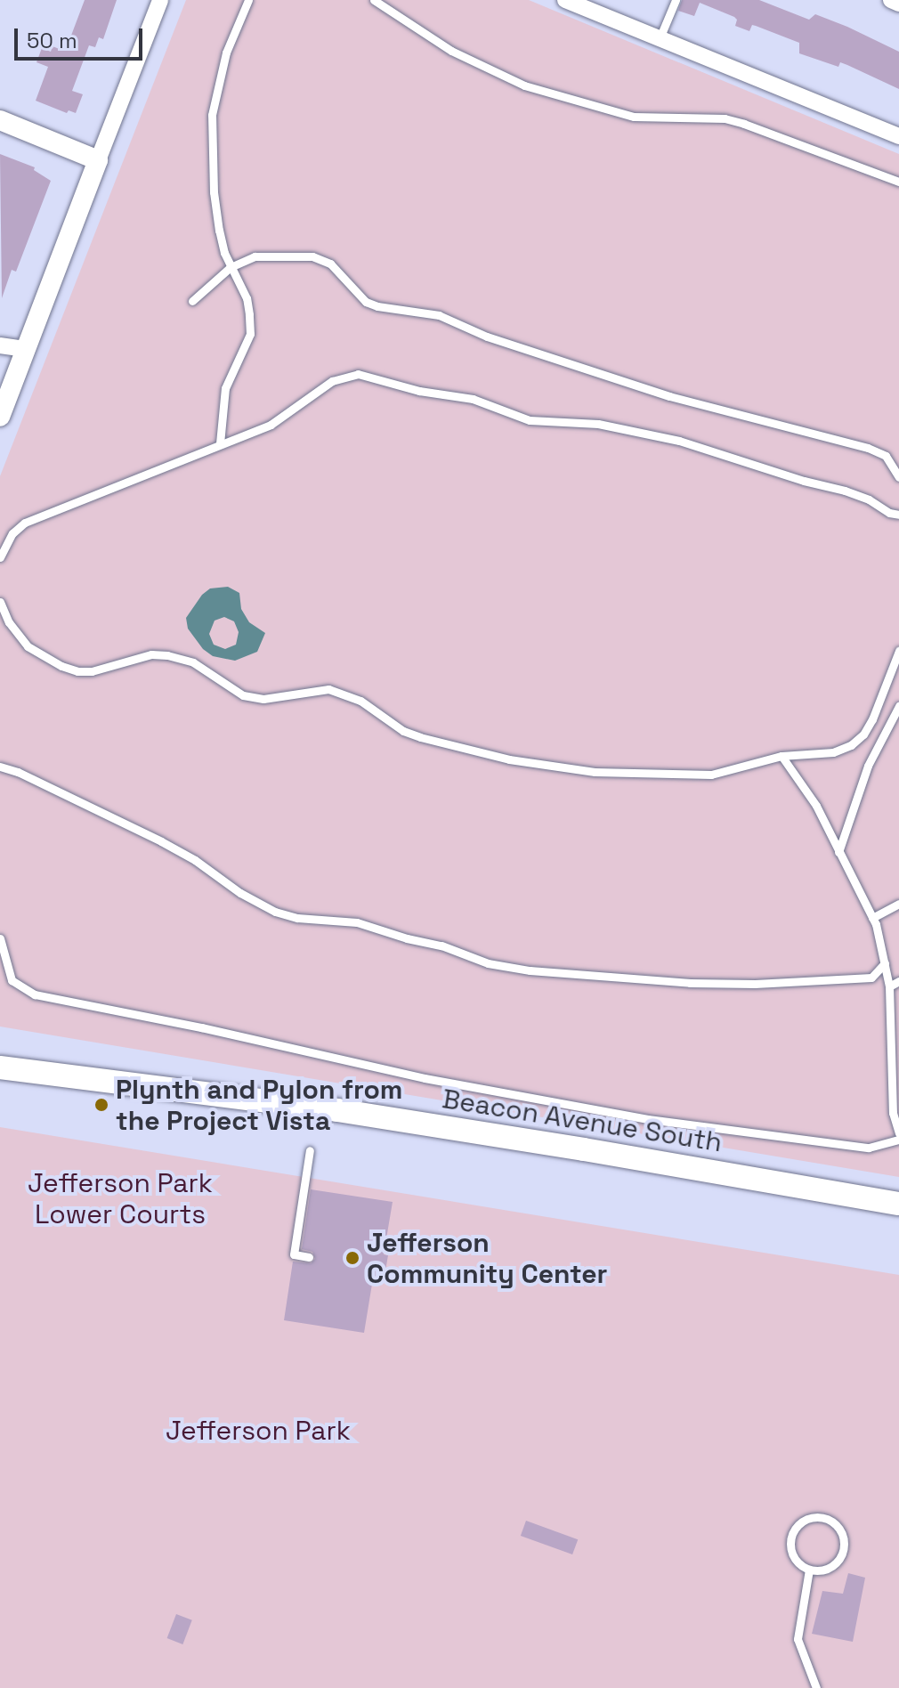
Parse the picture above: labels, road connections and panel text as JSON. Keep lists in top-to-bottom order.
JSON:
{
  "streets": {
    "main road": ["Beacon Avenue South"]
  },
  "parks": ["Jefferson Park Lower Courts", "Jefferson Park"],
  "places": ["Plynth and Pylon from the Project Vista", "Jefferson Community Center"],
  "scale_bar": "50 m"
}
